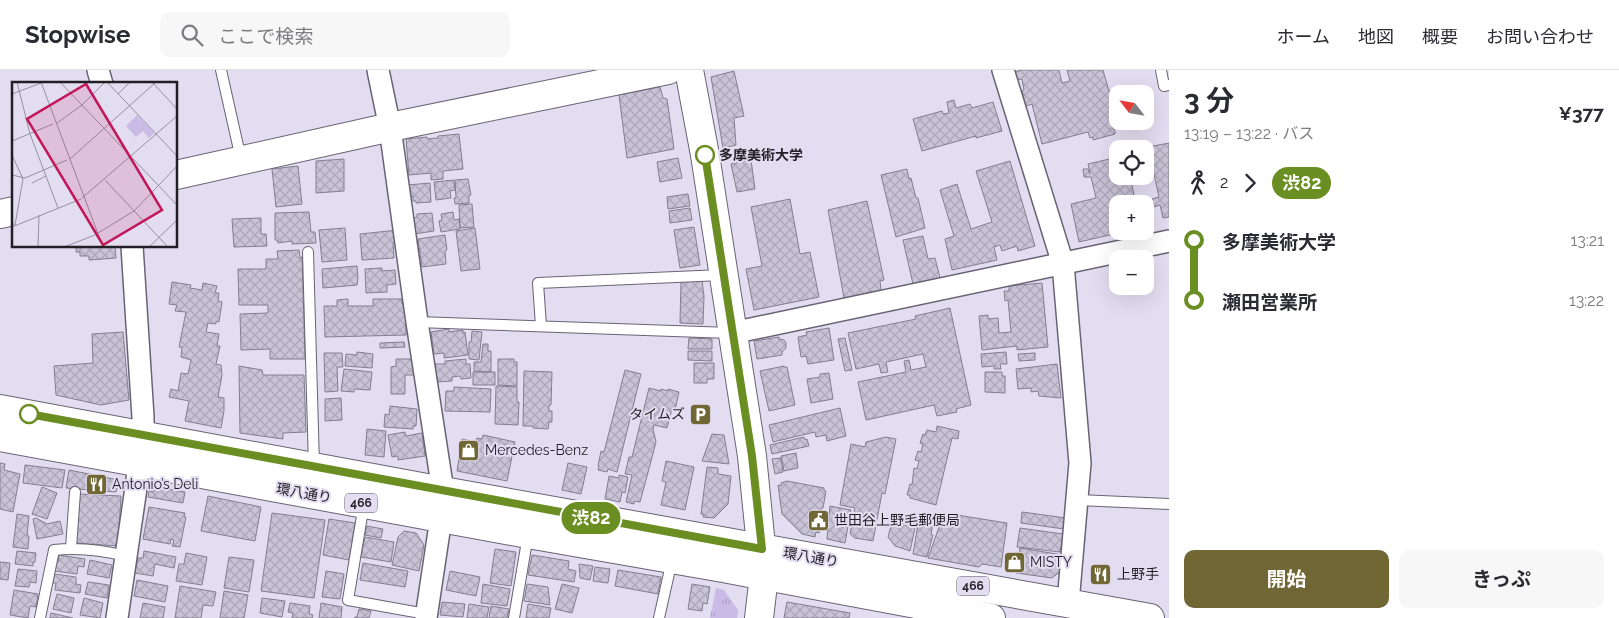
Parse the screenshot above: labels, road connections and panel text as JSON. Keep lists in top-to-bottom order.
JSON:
{
  "streets": {
    "main road": ["環八通り", "466"]
  },
  "places": {
    "other": ["多摩美術大学"],
    "parking": ["タイムズ"],
    "shop": ["Mercedes-Benz", "MISTY"],
    "restaurant": ["Antonio’s Deli", "上野手"],
    "public building": ["世田谷上野毛郵便局"]
  },
  "lines": ["bus line 渋82"],
  "north": "top left",
  "page": {
    "header": "Stopwise",
    "search": "ここで検索",
    "nav": [
      "ホーム",
      "地図",
      "概要",
      "お問い合わせ"
    ],
    "on_map": "渋82",
    "heading": ["3 分", "13:19 – 13:22 · バス", "¥377"],
    "map_buttons": ["+", "−"],
    "legs": ["2", "渋82"],
    "list": [
      {
        "name": "多摩美術大学",
        "value": "13:21"
      },
      {
        "name": "瀬田営業所",
        "value": "13:22"
      }
    ],
    "buttons": ["開始", "きっぷ"]
  }
}
